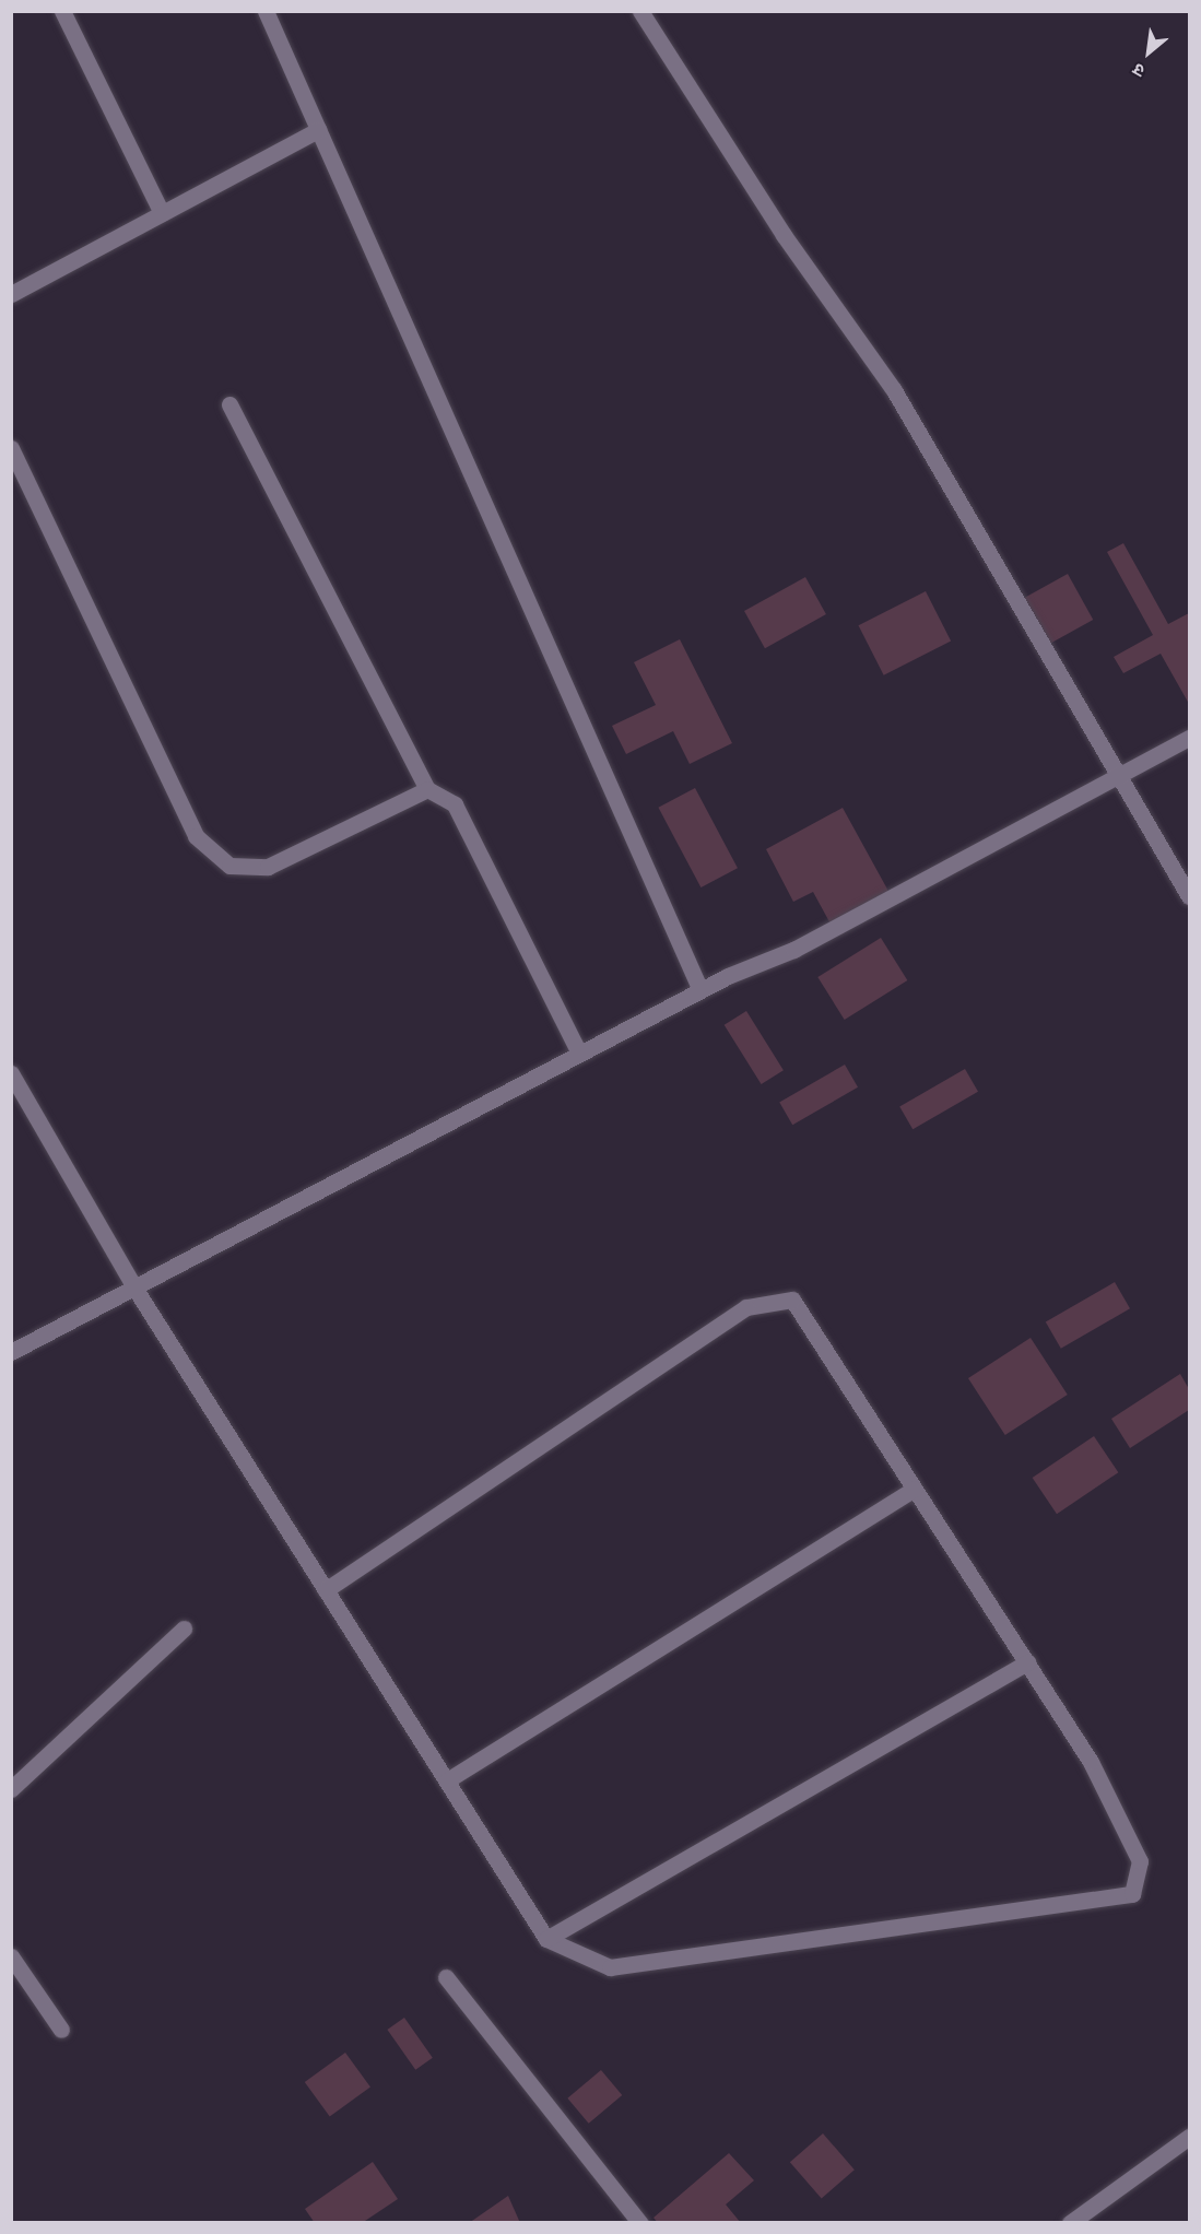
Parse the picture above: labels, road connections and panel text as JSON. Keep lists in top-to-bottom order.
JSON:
{
  "north": "bottom left"
}
